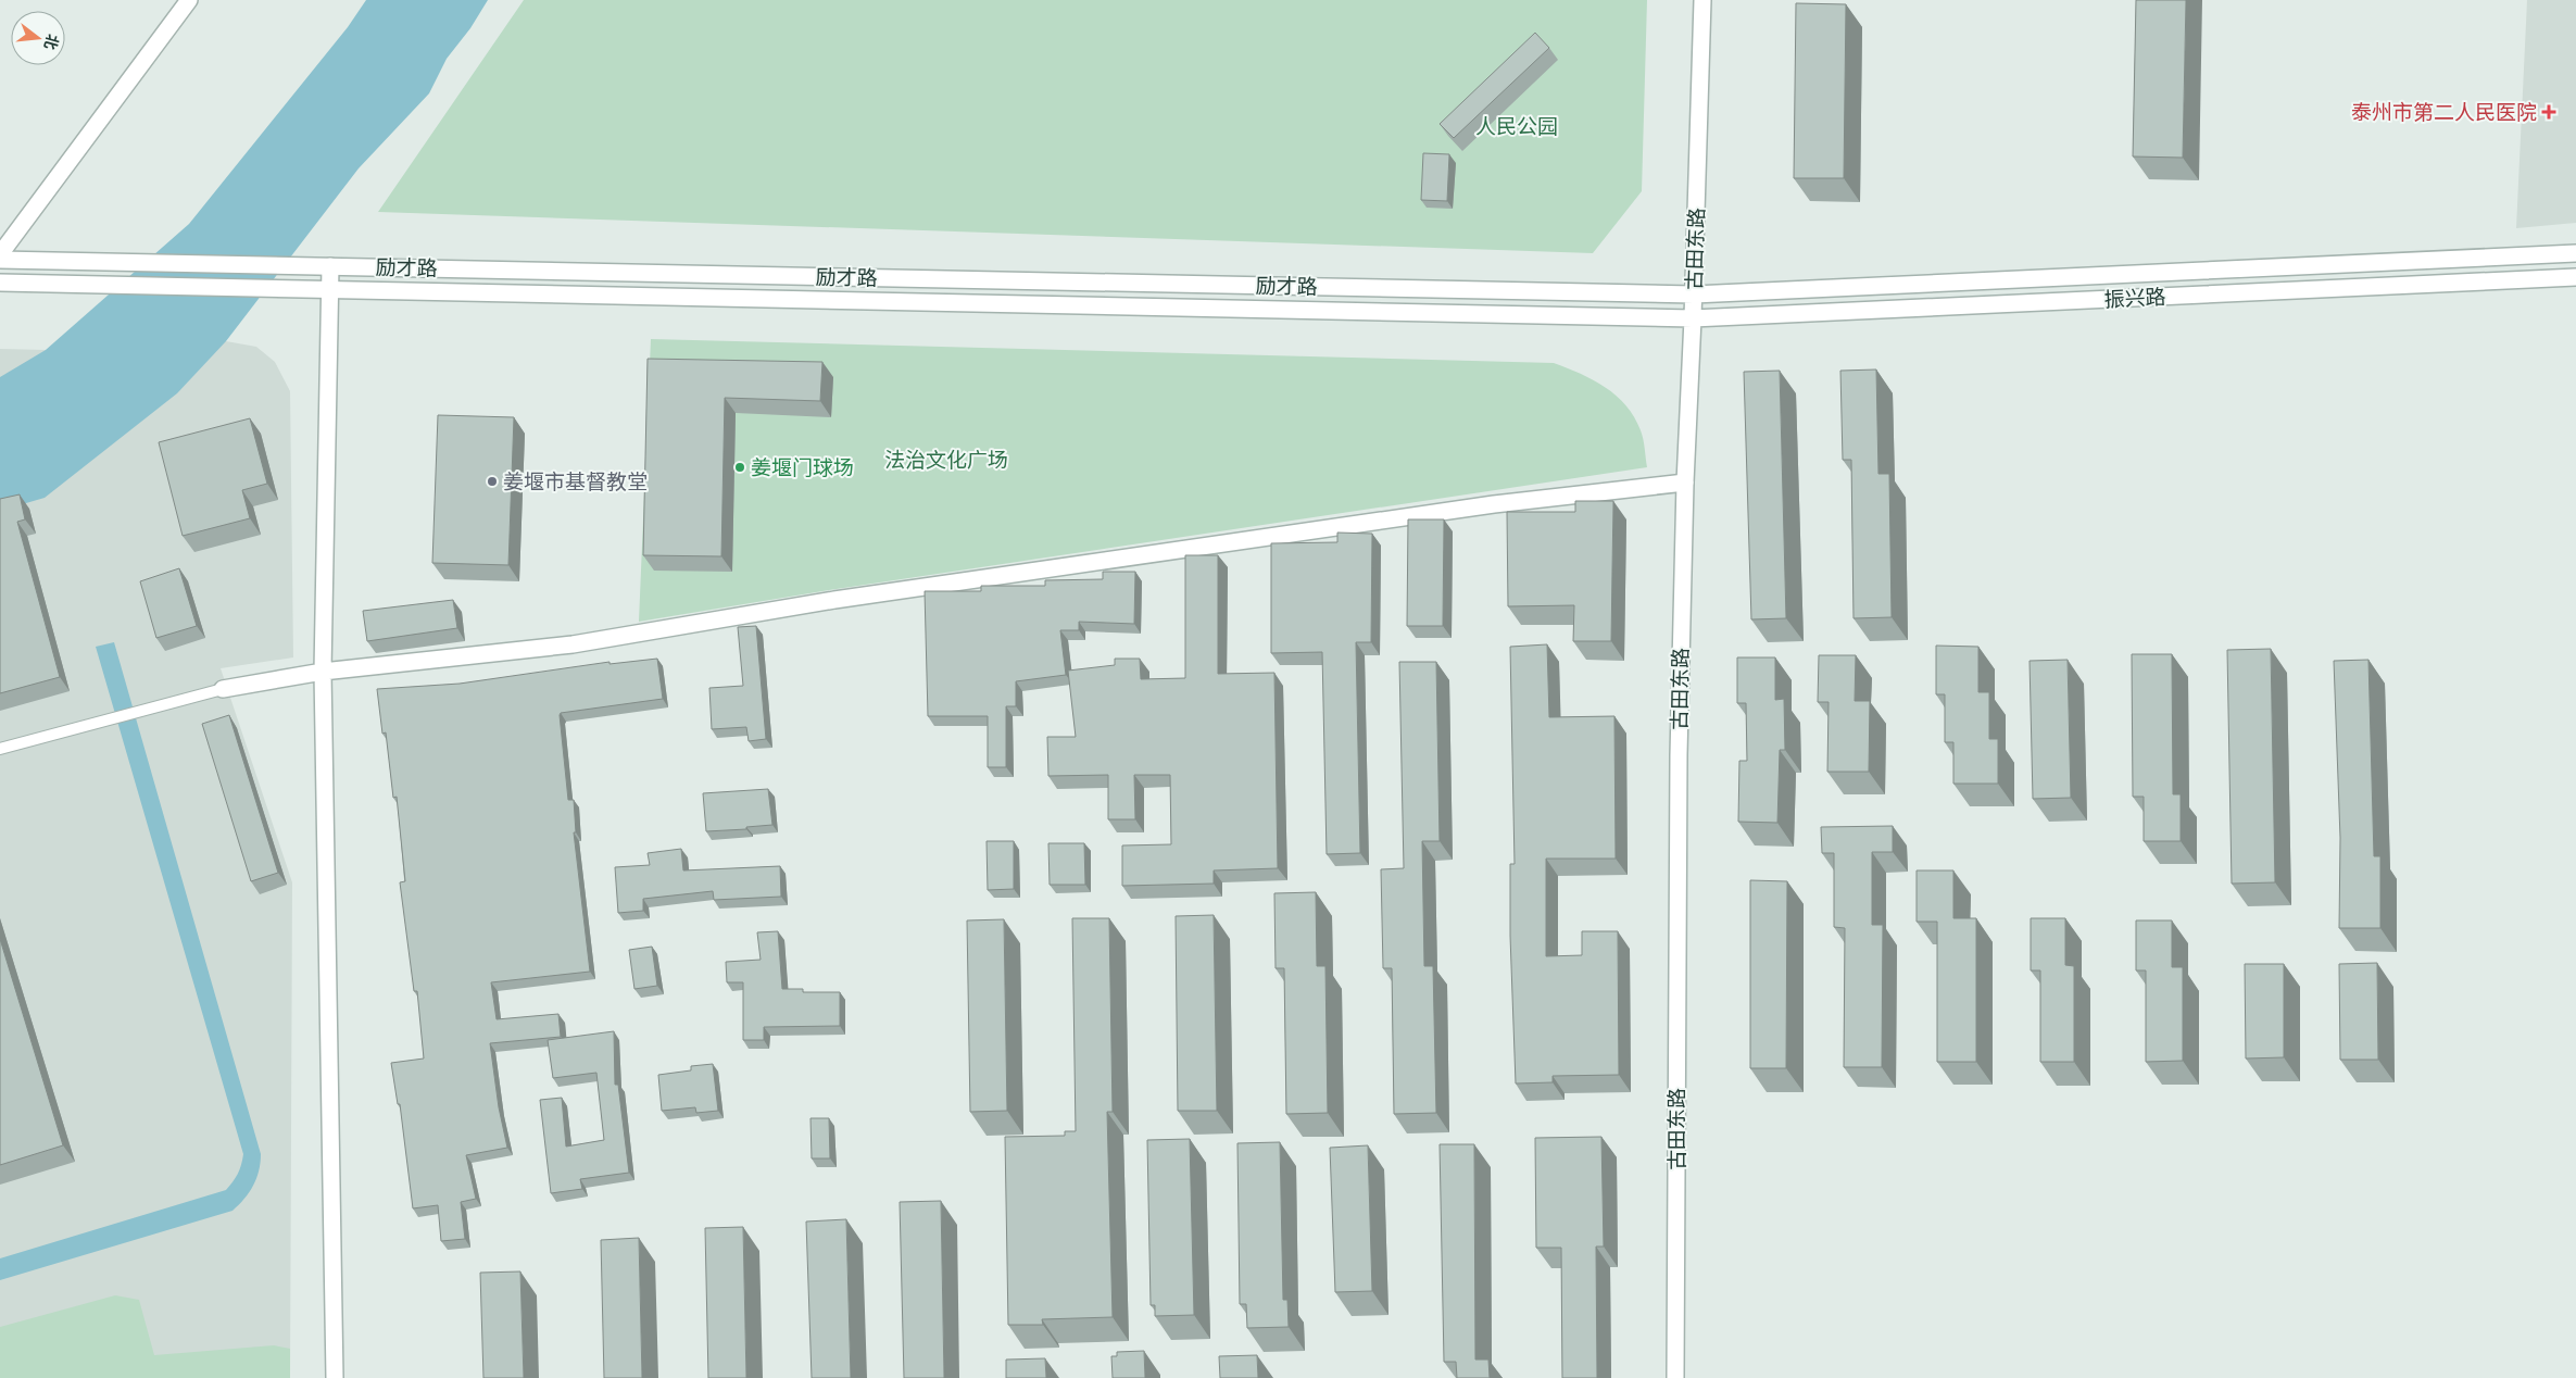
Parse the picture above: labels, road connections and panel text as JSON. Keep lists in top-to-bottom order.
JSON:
{
  "streets": {
    "street": ["古田东路", "励才路", "振兴路"]
  },
  "crossings": [
    ["古田东路", "励才路"],
    ["古田东路", "振兴路"],
    ["励才路", "振兴路"]
  ],
  "parks": ["人民公园", "法治文化广场"],
  "places": {
    "health": ["泰州市第二人民医院"],
    "other": ["姜堰门球场", "姜堰市基督教堂"]
  },
  "north": "right"
}
